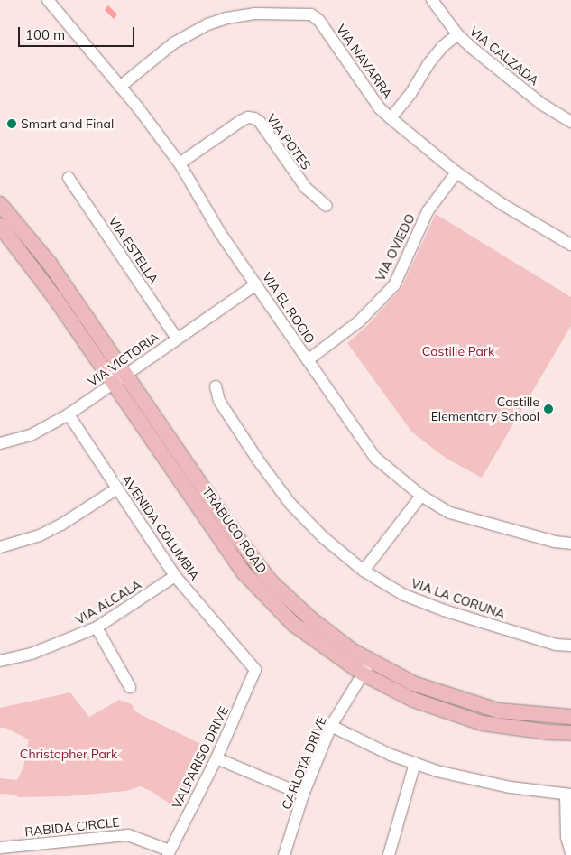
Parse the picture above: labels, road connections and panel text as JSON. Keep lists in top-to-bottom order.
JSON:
{
  "streets": {
    "main road": ["TRABUCO ROAD"],
    "street": [
      "VIA CALZADA",
      "VIA NAVARRA",
      "VIA POTES",
      "VIA OVIEDO",
      "VIA ESTELLA",
      "VIA EL ROCIO",
      "VIA VICTORIA",
      "AVENIDA COLUMBIA",
      "VIA LA CORUNA",
      "VIA ALCALA",
      "VALPARISO DRIVE",
      "CARLOTA DRIVE",
      "RABIDA CIRCLE"
    ]
  },
  "crossings": [
    ["VIA NAVARRA", "VIA OVIEDO"],
    ["VIA NAVARRA", "VIA EL ROCIO"],
    ["VIA POTES", "VIA EL ROCIO"],
    ["VIA OVIEDO", "VIA EL ROCIO"],
    ["VIA ESTELLA", "VIA VICTORIA"],
    ["VIA EL ROCIO", "VIA VICTORIA"],
    ["VIA VICTORIA", "AVENIDA COLUMBIA"],
    ["VIA VICTORIA", "TRABUCO ROAD"],
    ["AVENIDA COLUMBIA", "VIA ALCALA"],
    ["AVENIDA COLUMBIA", "VALPARISO DRIVE"],
    ["TRABUCO ROAD", "CARLOTA DRIVE"],
    ["VALPARISO DRIVE", "RABIDA CIRCLE"]
  ],
  "parks": ["Castille Park", "Christopher Park"],
  "places": ["Smart and Final", "Castille Elementary School"],
  "scale_bar": "100 m"
}
